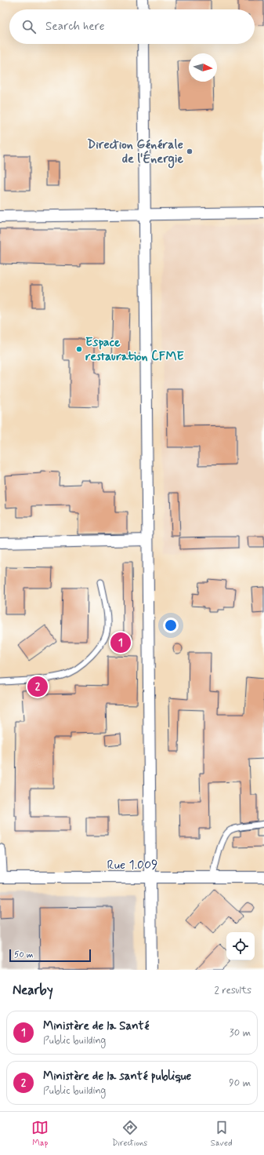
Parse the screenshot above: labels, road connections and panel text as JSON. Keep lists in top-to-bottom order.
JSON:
{
  "streets": {
    "street": ["Rue 1.009"]
  },
  "places": ["Direction Générale de l'Énergie", "Espace restauration CFME"],
  "scale_bar": "50 m",
  "north": "right",
  "page": {
    "search": "Search here",
    "pins": ["1", "2"],
    "scale": "50 m",
    "heading": ["Nearby", "2 results"],
    "list": [
      {
        "mark": "1",
        "name": "Ministère de la Santé",
        "note": "Public building",
        "value": "30 m"
      },
      {
        "mark": "2",
        "name": "Ministère de la santé publique",
        "note": "Public building",
        "value": "90 m"
      }
    ],
    "nav": ["Map", "Directions", "Saved"]
  }
}
